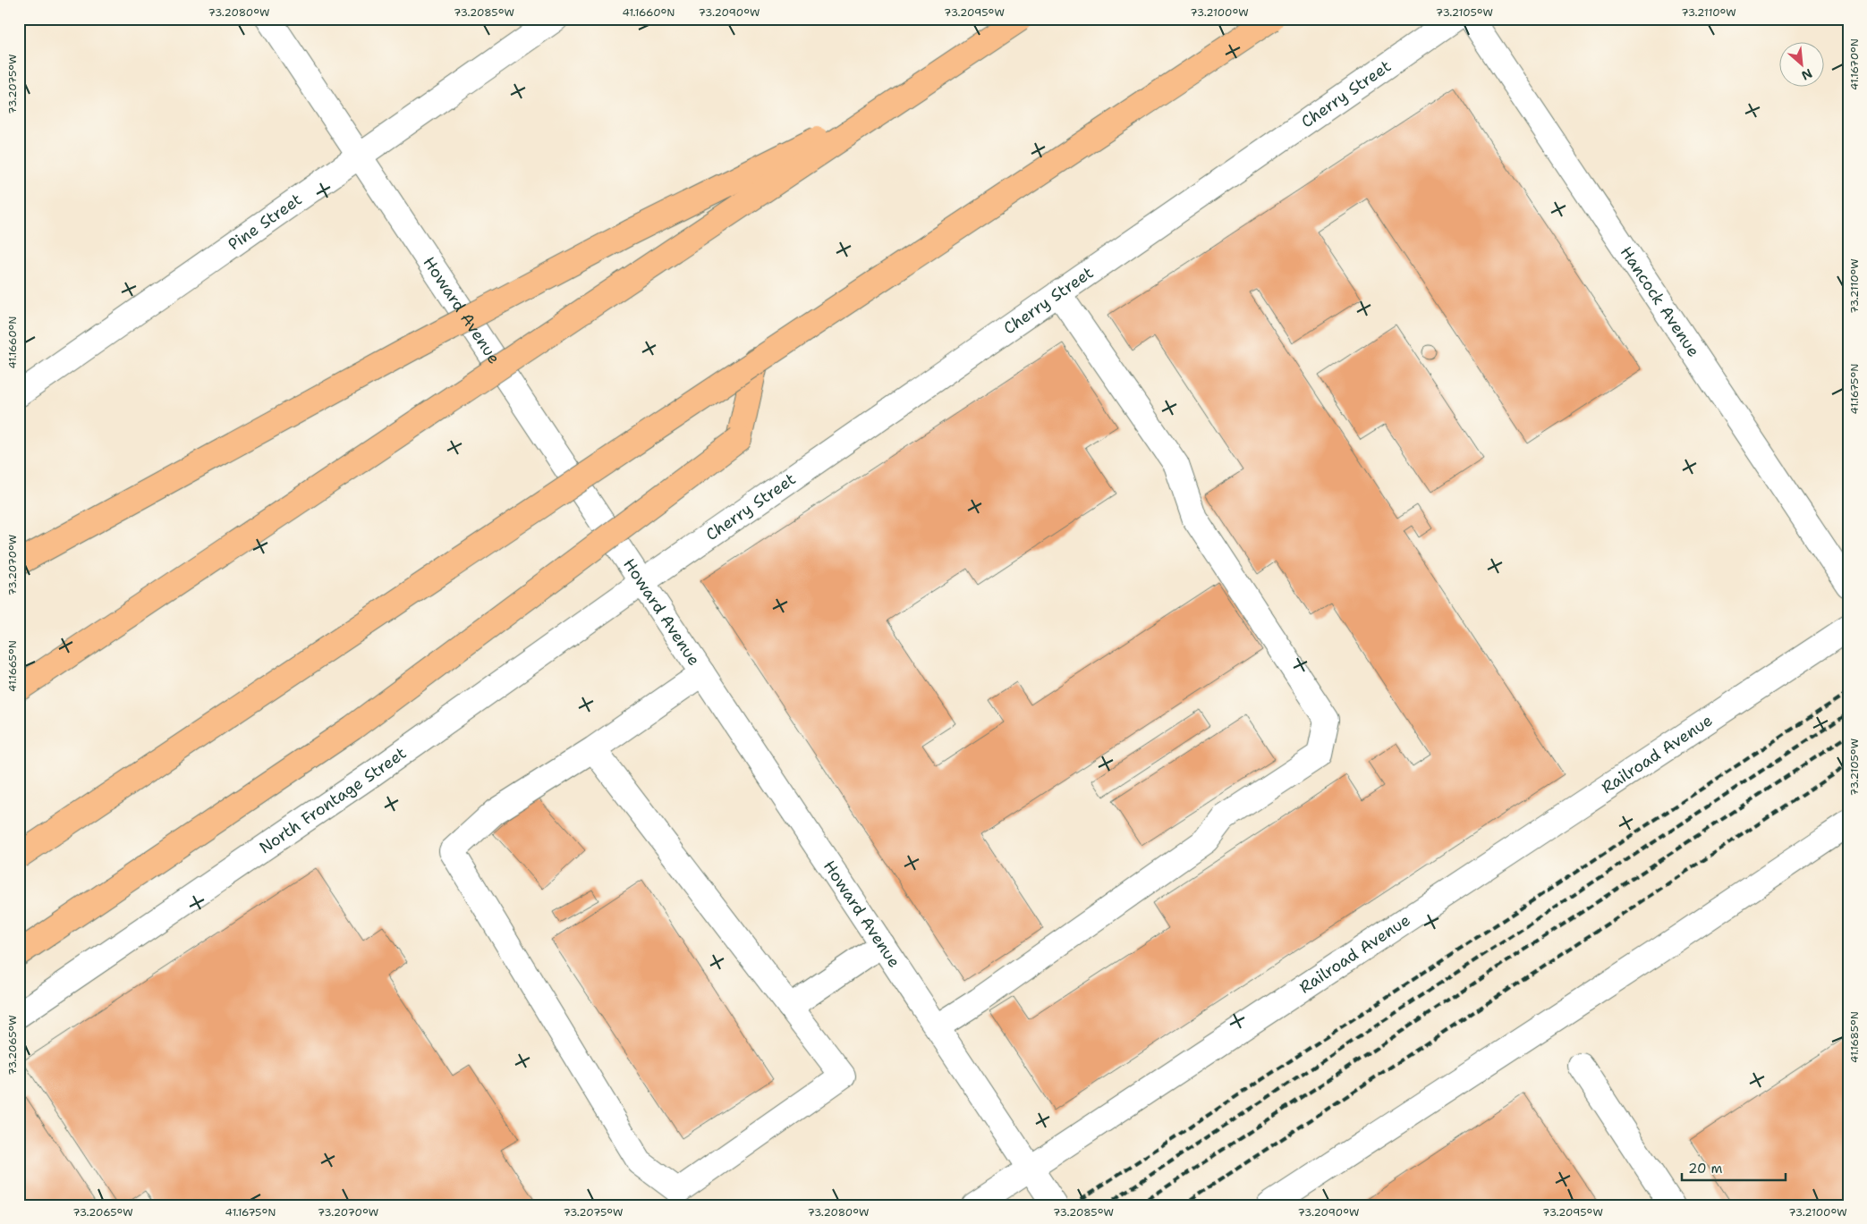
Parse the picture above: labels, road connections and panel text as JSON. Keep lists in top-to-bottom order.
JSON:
{
  "streets": {
    "street": [
      "Cherry Street",
      "Pine Street",
      "Hancock Avenue",
      "Howard Avenue",
      "Railroad Avenue",
      "North Frontage Street"
    ]
  },
  "crossings": [
    ["Cherry Street", "Howard Avenue"],
    ["Cherry Street", "North Frontage Street"],
    ["Pine Street", "Howard Avenue"],
    ["Howard Avenue", "Railroad Avenue"],
    ["Howard Avenue", "North Frontage Street"]
  ],
  "scale_bar": "20 m",
  "north": "bottom right",
  "coordinates": [
    "73.2080°W",
    "73.2085°W",
    "41.1660°N",
    "73.2090°W",
    "73.2095°W",
    "73.2100°W",
    "73.2105°W",
    "73.2110°W",
    "41.1670°N",
    "73.2075°W",
    "41.1675°N",
    "73.2070°W",
    "41.1665°N",
    "41.1685°N",
    "73.2065°W"
  ]
}
